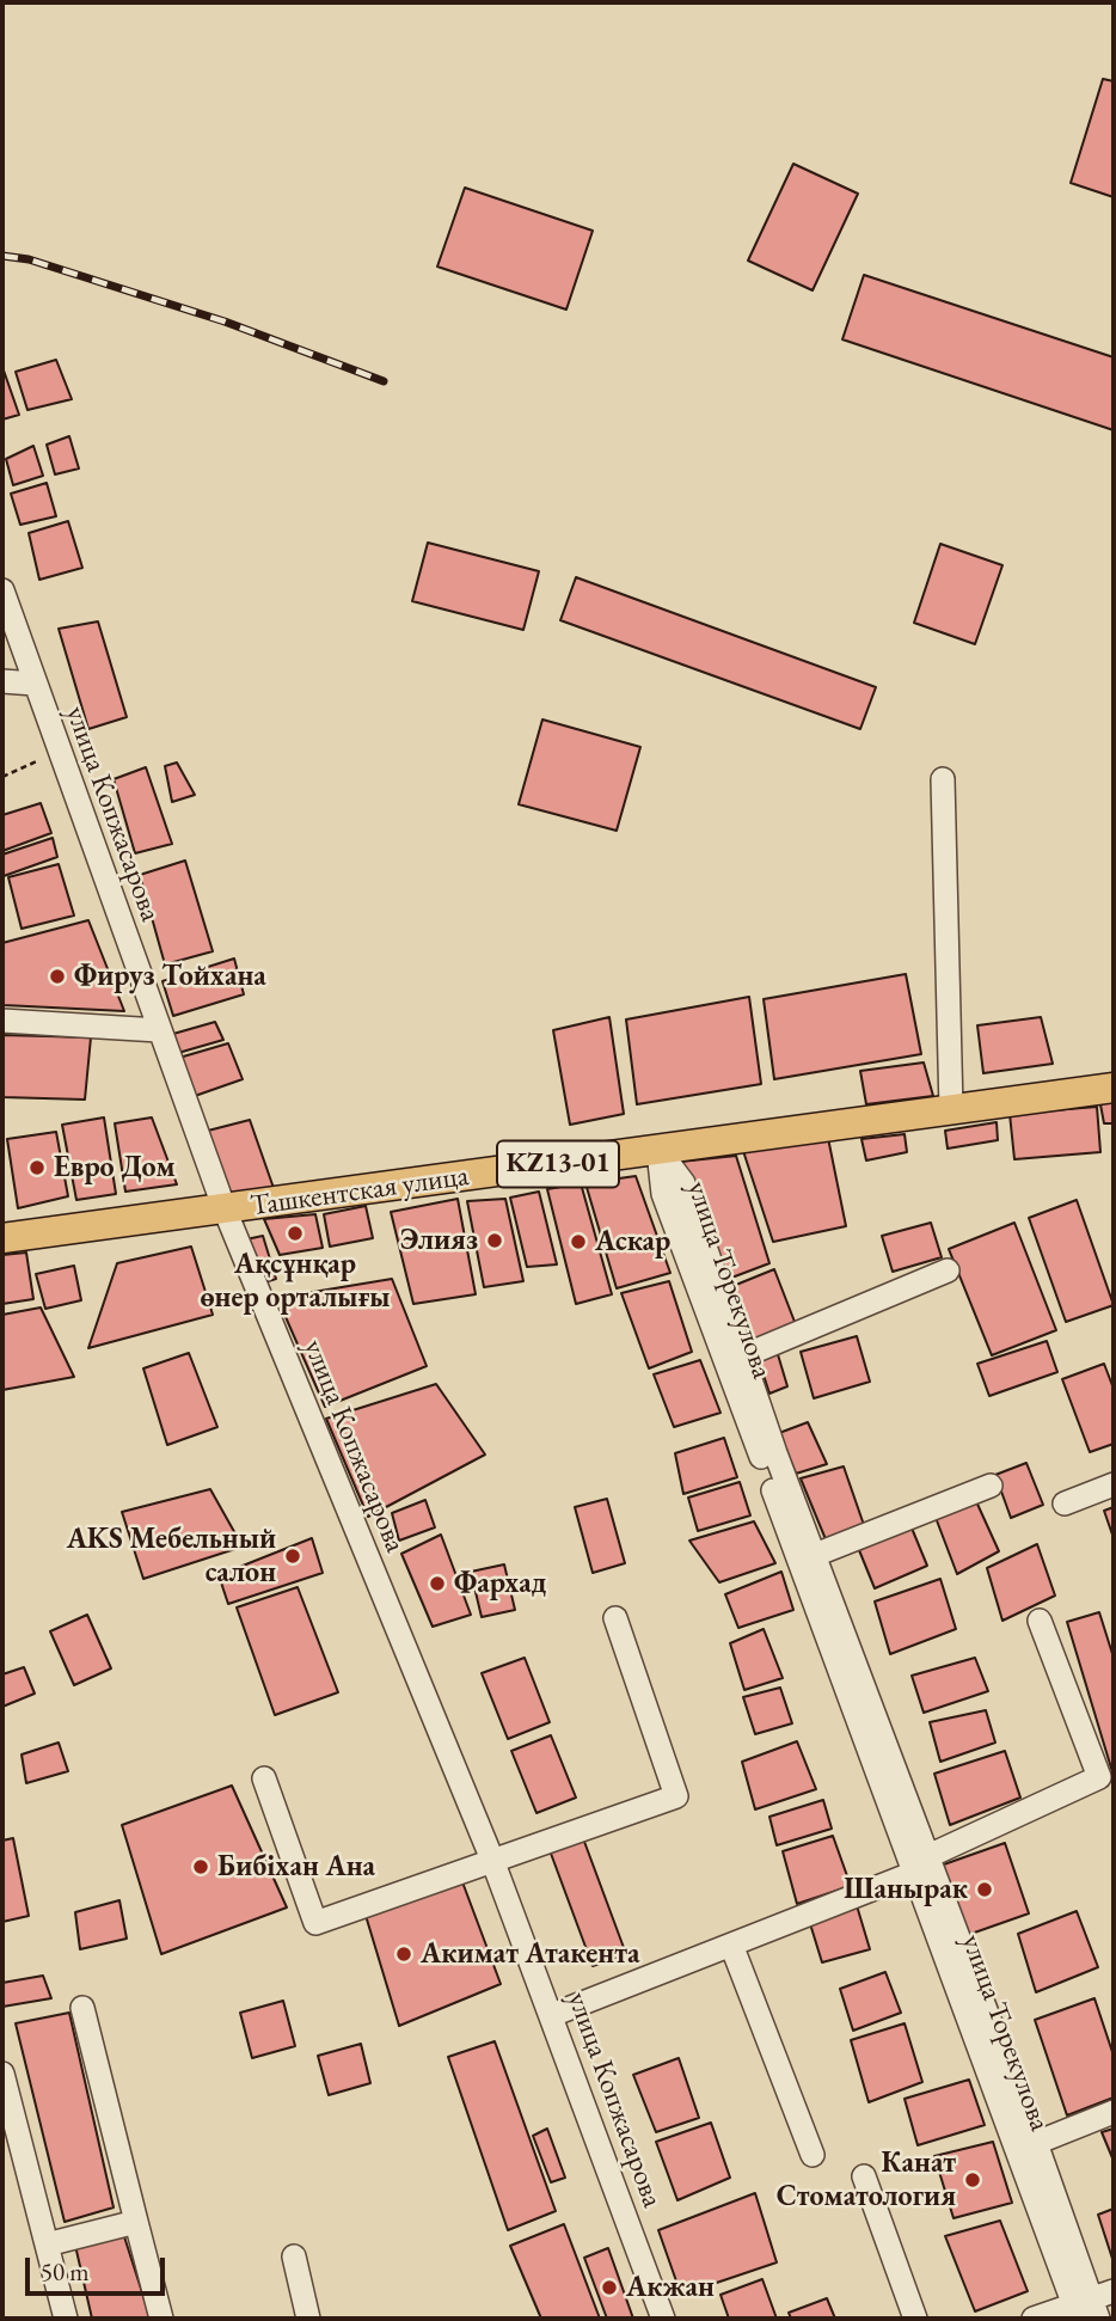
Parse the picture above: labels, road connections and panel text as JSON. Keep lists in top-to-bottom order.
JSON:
{
  "streets": {
    "main road": ["KZ13-01", "Ташкентская улица"],
    "street": ["улица Копжасарова", "улица Торекулова"]
  },
  "crossings": [
    ["улица Копжасарова", "Ташкентская улица"],
    ["Ташкентская улица", "улица Торекулова"]
  ],
  "places": [
    "Фируз Тойхана",
    "Евро Дом",
    "Ақсұнқар өнер орталығы",
    "Элияз",
    "Аскар",
    "AKS Мебельный салон",
    "Фархад",
    "Бибіхан Ана",
    "Шанырак",
    "Акимат Атакента",
    "Канат Стоматология",
    "Акжан"
  ],
  "scale_bar": "50 m"
}
